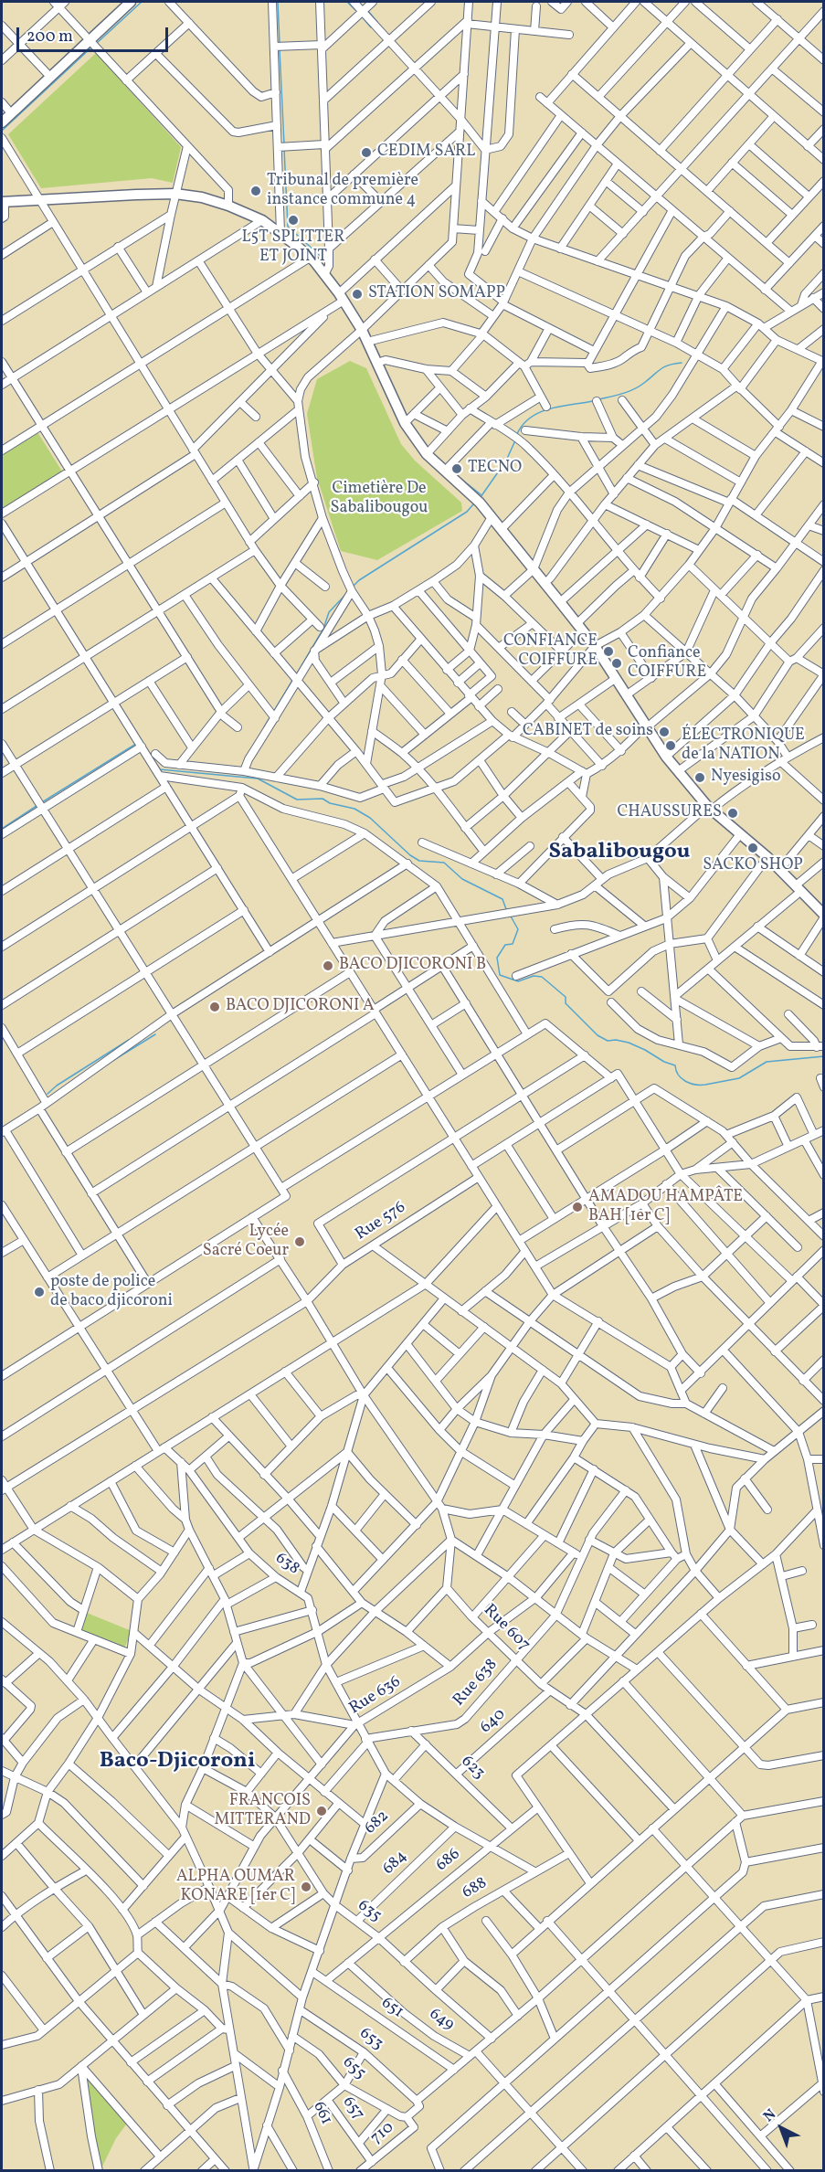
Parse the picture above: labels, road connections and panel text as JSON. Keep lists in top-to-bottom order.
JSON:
{
  "streets": {
    "street": [
      "Rue 576",
      "638",
      "Rue 607",
      "Rue 638",
      "Rue 636",
      "640",
      "623",
      "682",
      "686",
      "684",
      "688",
      "635",
      "651",
      "649",
      "653",
      "655",
      "657",
      "661",
      "710"
    ]
  },
  "crossings": [
    ["Rue 576", "638"],
    ["638", "Rue 638"],
    ["638", "Rue 636"],
    ["Rue 607", "Rue 638"],
    ["Rue 607", "Rue 636"],
    ["Rue 607", "640"],
    ["Rue 638", "623"],
    ["Rue 636", "635"],
    ["640", "623"],
    ["623", "686"],
    ["686", "635"],
    ["686", "651"],
    ["686", "649"],
    ["684", "635"],
    ["688", "635"],
    ["655", "710"],
    ["657", "710"]
  ],
  "districts": ["Sabalibougou", "Baco-Djicoroni"],
  "parks": ["Cimetière De Sabalibougou"],
  "places": [
    "CEDIM SARL",
    "Tribunal de première instance commune 4",
    "L5T SPLITTER ET JOINT",
    "STATION SOMAPP",
    "TECNO",
    "CONFIANCE COIFFURE",
    "Confiance COIFFURE",
    "CABINET de soins",
    "ÉLECTRONIQUE de la NATION",
    "Nyesigiso",
    "CHAUSSURES",
    "SACKO SHOP",
    "BACO DJICORONI B",
    "BACO DJICORONI A",
    "AMADOU HAMPÂTE BAH [1er C]",
    "Lycée Sacré Coeur",
    "poste de police de baco djicoroni",
    "FRANCOIS MITTERAND",
    "ALPHA OUMAR KONARE [1er C]"
  ],
  "scale_bar": "200 m",
  "north": "top left"
}
